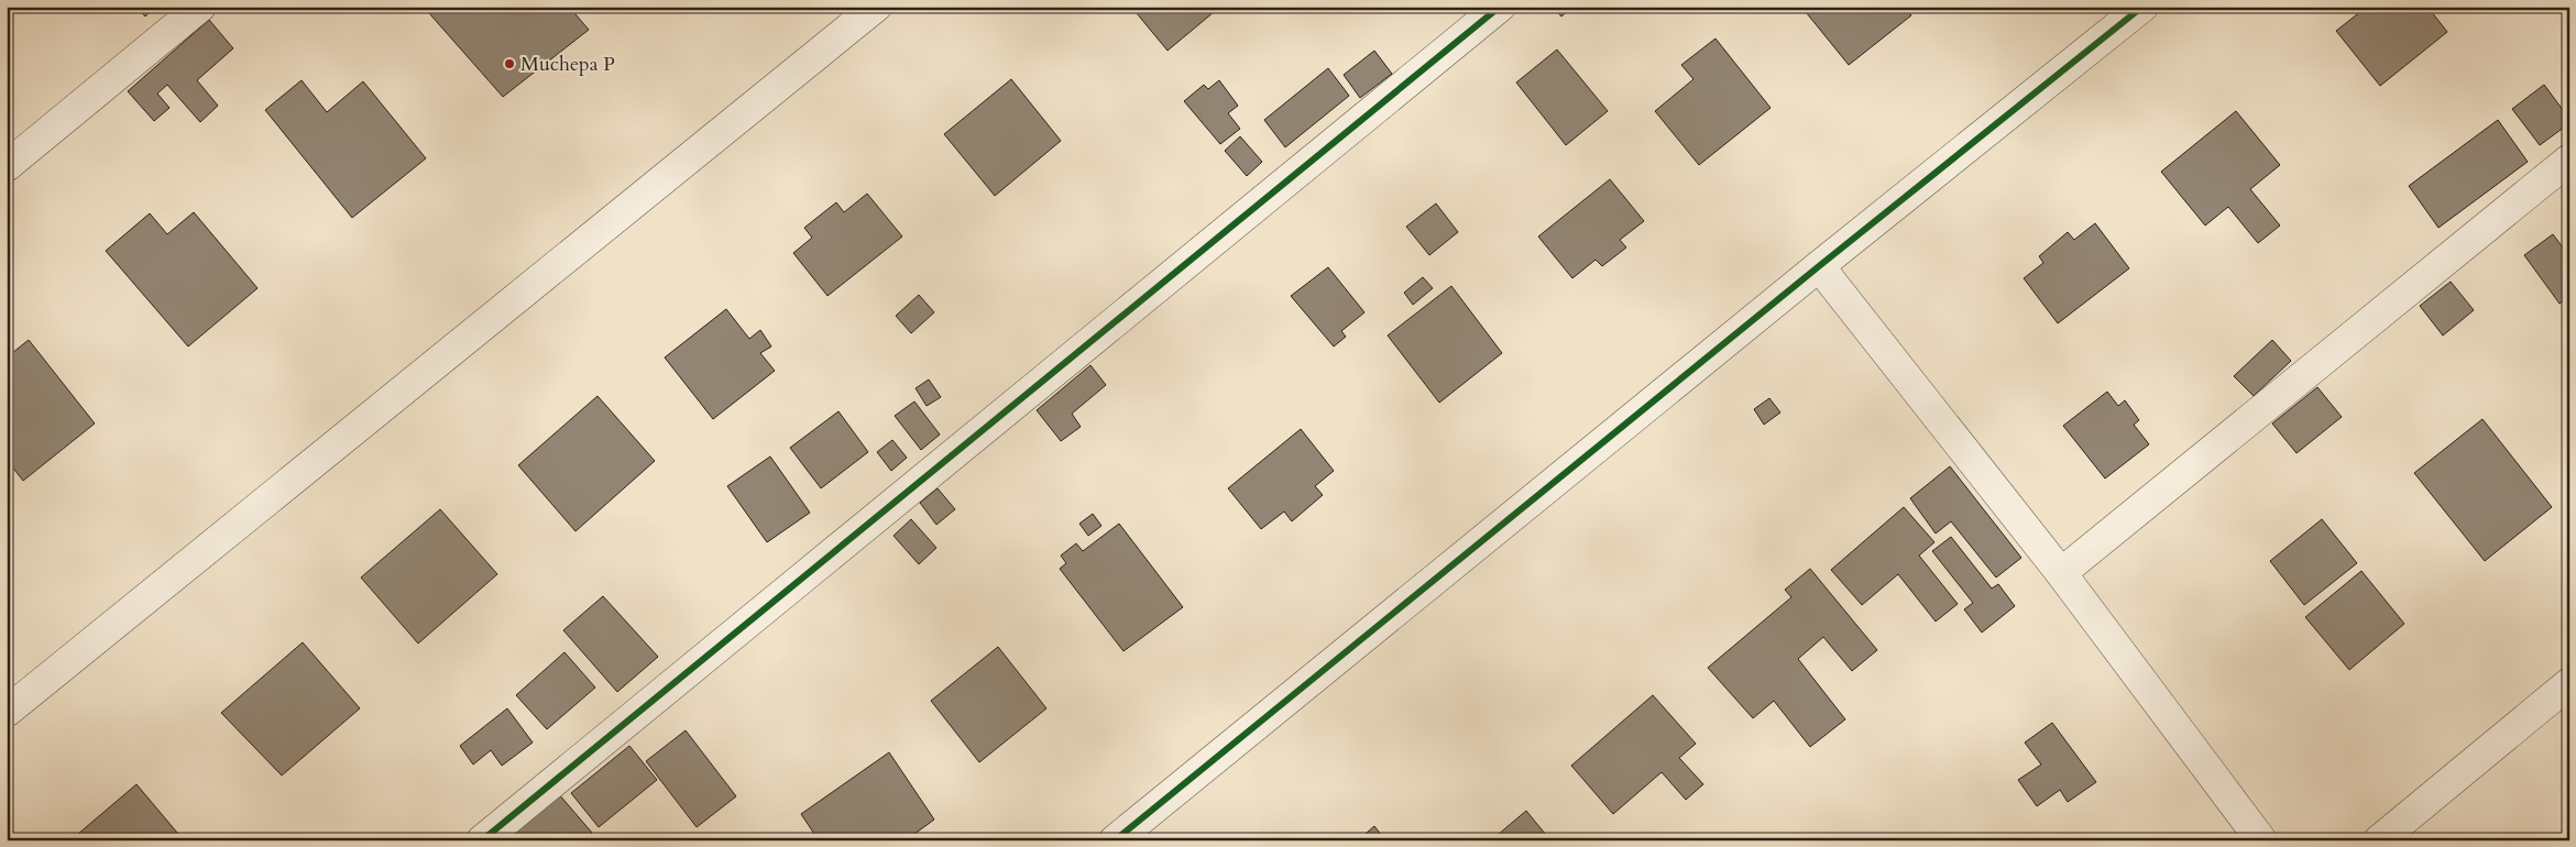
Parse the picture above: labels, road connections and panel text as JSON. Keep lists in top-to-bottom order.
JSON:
{
  "places": ["Muchepa P"]
}
